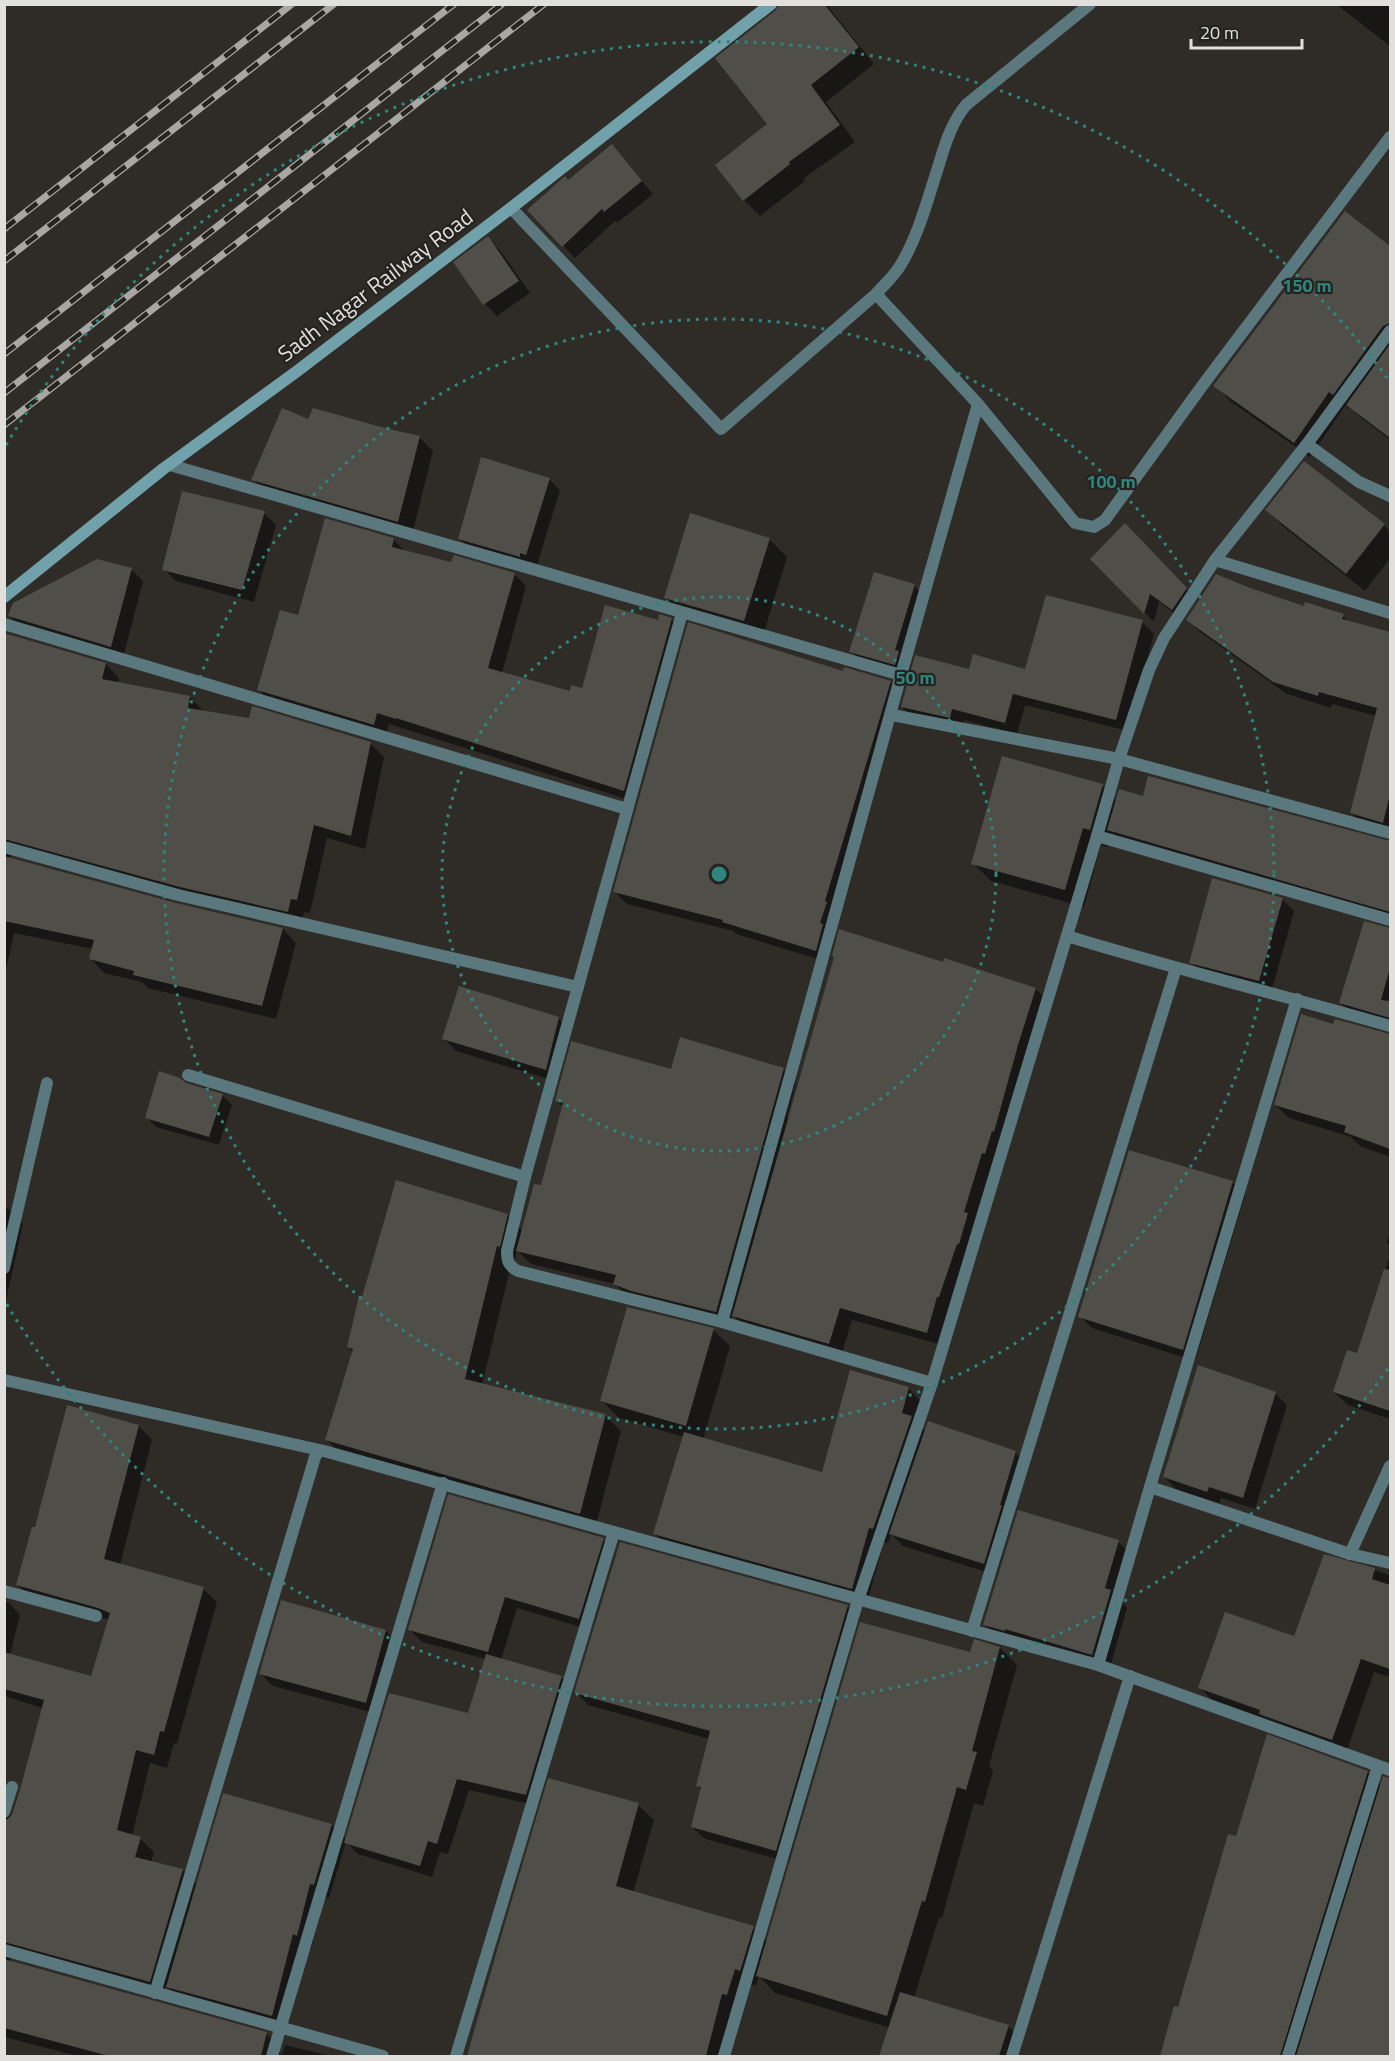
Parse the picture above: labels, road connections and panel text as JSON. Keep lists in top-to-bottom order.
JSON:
{
  "streets": {
    "street": ["Sadh Nagar Railway Road"]
  },
  "scale_bar": "20 m",
  "rings": ["150 m", "100 m", "50 m"]
}
